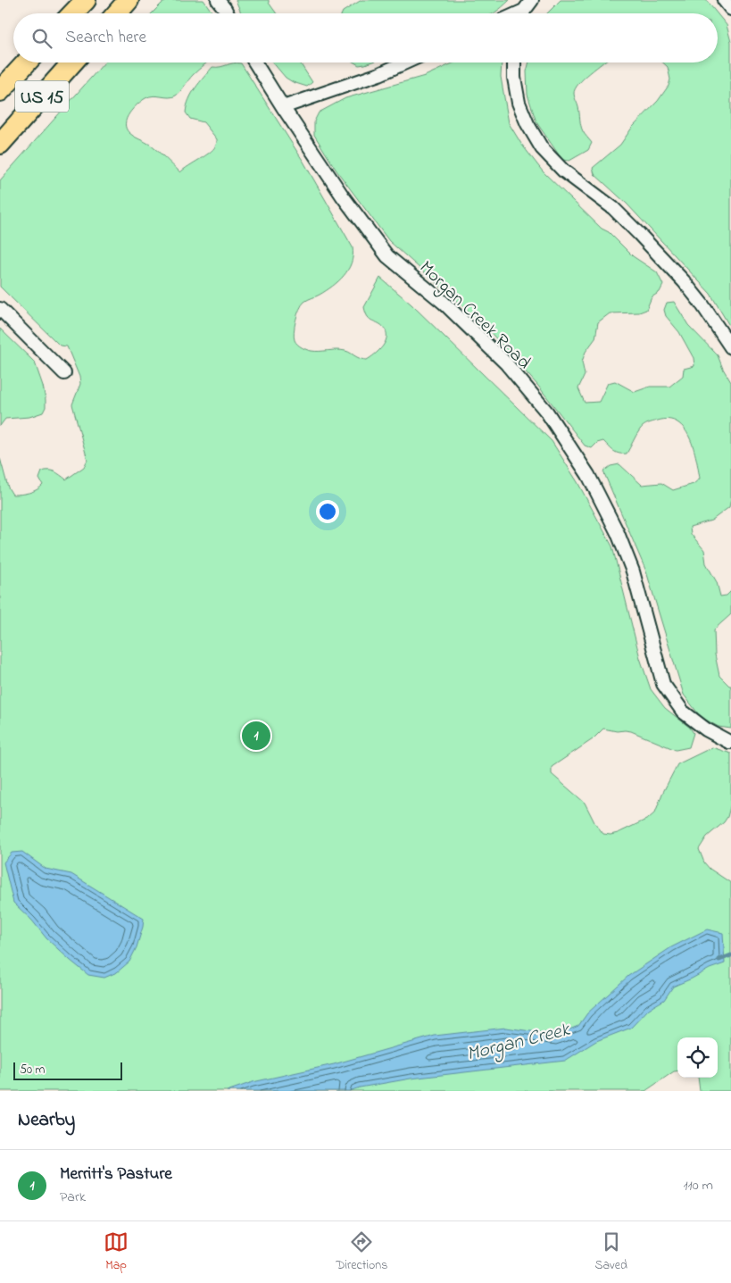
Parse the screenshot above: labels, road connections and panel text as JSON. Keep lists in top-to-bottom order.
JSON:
{
  "streets": {
    "highway": ["US 15"],
    "street": ["Morgan Creek Road"]
  },
  "water": ["Morgan Creek"],
  "scale_bar": "50 m",
  "page": {
    "search": "Search here",
    "pins": "1",
    "scale": "50 m",
    "heading": "Nearby",
    "list": [
      {
        "mark": "1",
        "name": "Merritt's Pasture",
        "note": "Park",
        "value": "110 m"
      }
    ],
    "nav": ["Map", "Directions", "Saved"]
  }
}
